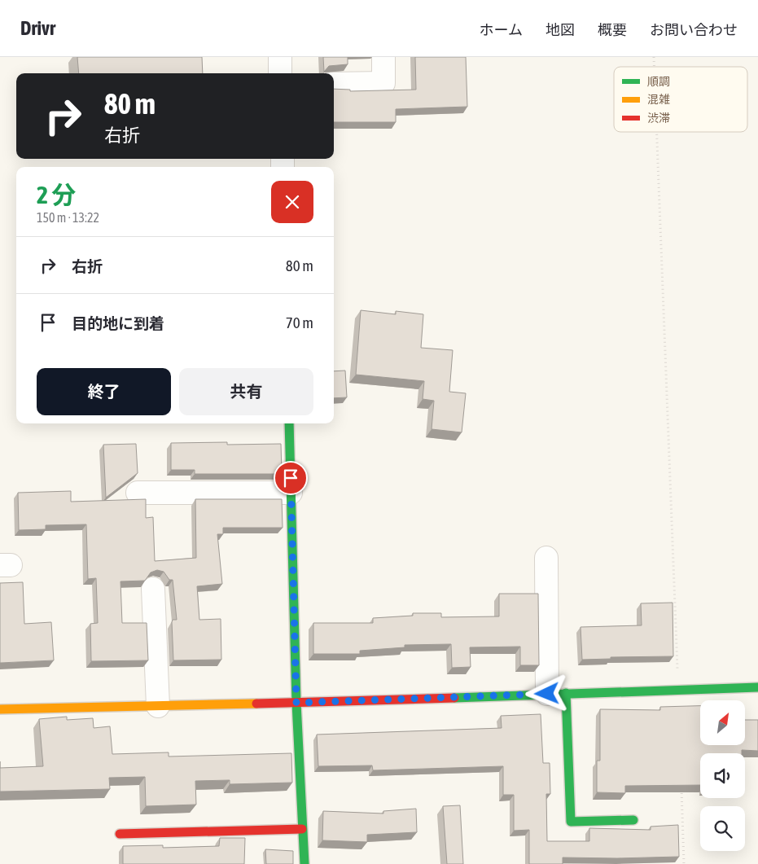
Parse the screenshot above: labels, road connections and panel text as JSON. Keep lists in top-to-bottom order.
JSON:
{
  "legend": ["順調", "混雑", "渋滞"],
  "north": "top right",
  "page": {
    "header": "Drivr",
    "nav": [
      "ホーム",
      "地図",
      "概要",
      "お問い合わせ"
    ],
    "turn": ["80 m", "右折"],
    "heading": ["2 分", "150 m · 13:22"],
    "list": [
      {
        "name": "右折",
        "value": "80 m"
      },
      {
        "name": "目的地に到着",
        "value": "70 m"
      }
    ],
    "buttons": ["終了", "共有"]
  }
}
